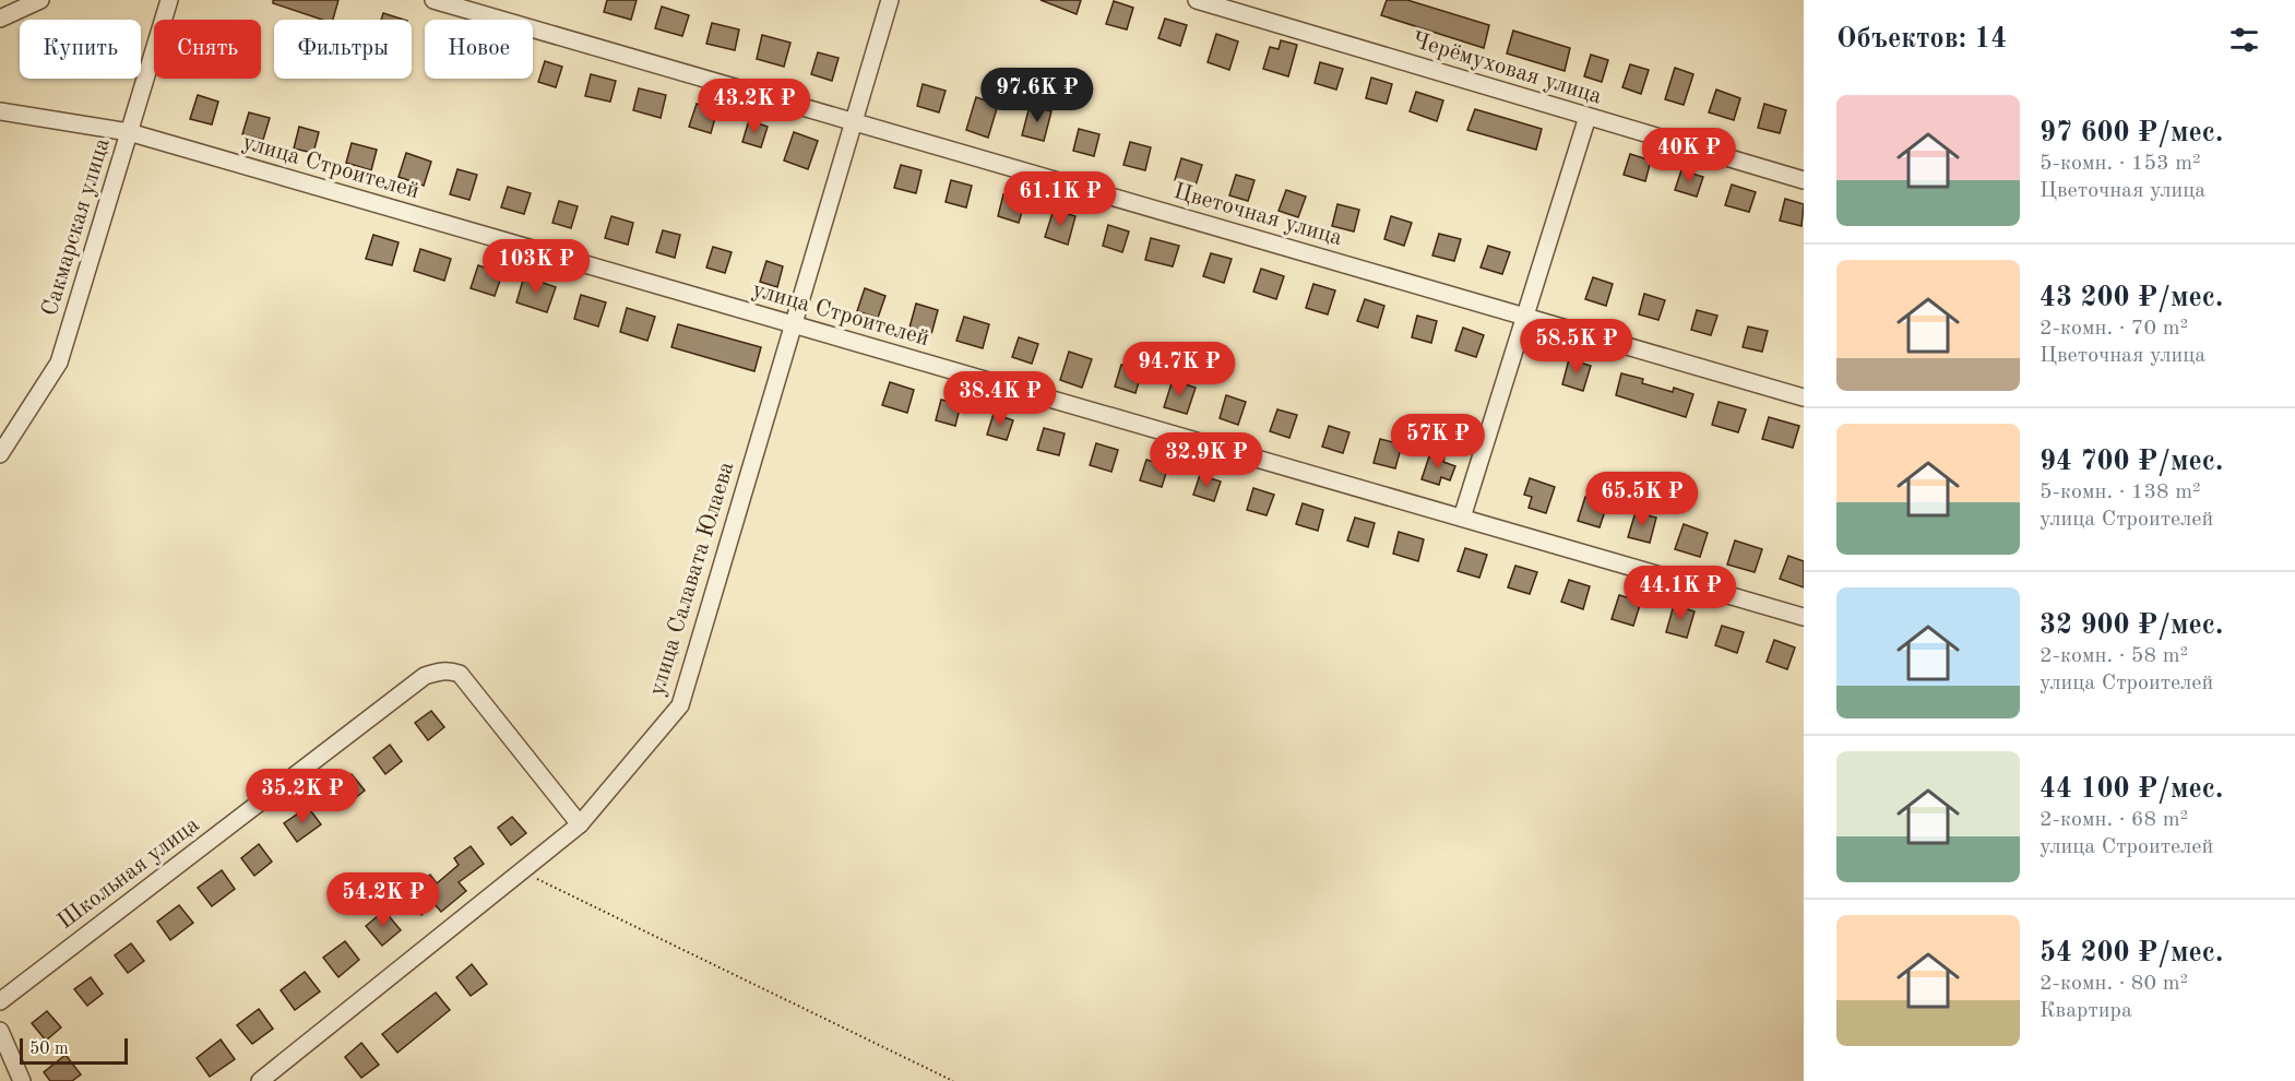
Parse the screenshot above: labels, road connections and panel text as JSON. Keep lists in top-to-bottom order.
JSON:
{
  "streets": {
    "street": [
      "Черёмуховая улица",
      "улица Строителей",
      "Цветочная улица",
      "Сакмарская улица",
      "улица Салавата Юлаева",
      "Школьная улица"
    ]
  },
  "crossings": [
    ["улица Строителей", "Сакмарская улица"],
    ["улица Строителей", "улица Салавата Юлаева"],
    ["Цветочная улица", "улица Салавата Юлаева"],
    ["улица Салавата Юлаева", "Школьная улица"]
  ],
  "scale_bar": "50 m",
  "page": {
    "heading": "Объектов: 14",
    "chip": [
      "Купить",
      "Снять",
      "Фильтры",
      "Новое"
    ],
    "price": [
      "97.6K ₽",
      "43.2K ₽",
      "40K ₽",
      "61.1K ₽",
      "103K ₽",
      "58.5K ₽",
      "94.7K ₽",
      "38.4K ₽",
      "57K ₽",
      "32.9K ₽",
      "65.5K ₽",
      "44.1K ₽",
      "35.2K ₽",
      "54.2K ₽"
    ],
    "list": [
      {
        "name": "97 600 ₽/мес.",
        "note": "5-комн. · 153 m² · Цветочная улица"
      },
      {
        "name": "43 200 ₽/мес.",
        "note": "2-комн. · 70 m² · Цветочная улица"
      },
      {
        "name": "94 700 ₽/мес.",
        "note": "5-комн. · 138 m² · улица Строителей"
      },
      {
        "name": "32 900 ₽/мес.",
        "note": "2-комн. · 58 m² · улица Строителей"
      },
      {
        "name": "44 100 ₽/мес.",
        "note": "2-комн. · 68 m² · улица Строителей"
      },
      {
        "name": "54 200 ₽/мес.",
        "note": "2-комн. · 80 m² · Квартира"
      }
    ],
    "scale": "50 m"
  }
}
